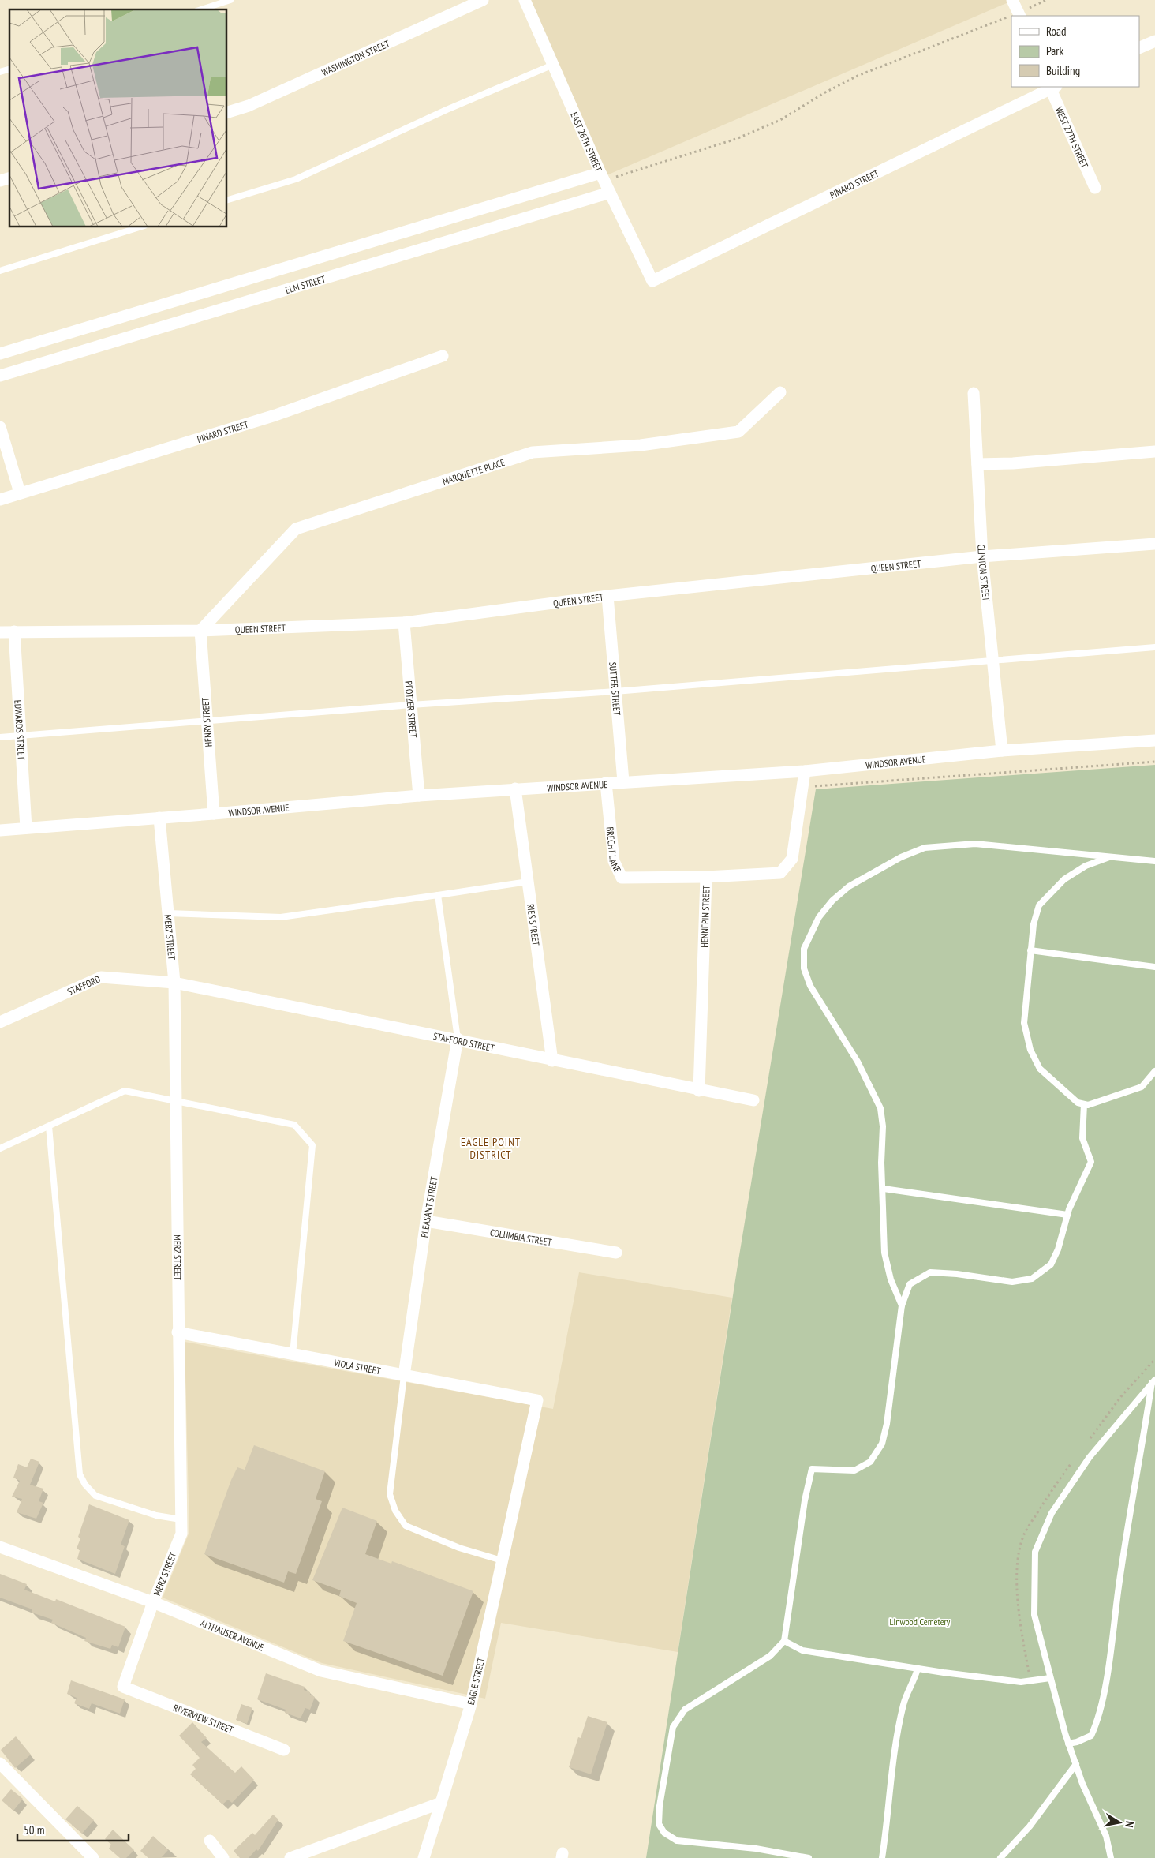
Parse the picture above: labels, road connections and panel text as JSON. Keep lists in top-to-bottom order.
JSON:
{
  "streets": {
    "street": [
      "WASHINGTON STREET",
      "WEST 27TH STREET",
      "EAST 26TH STREET",
      "PINARD STREET",
      "ELM STREET",
      "MARQUETTE PLACE",
      "QUEEN STREET",
      "CLINTON STREET",
      "SUTTER STREET",
      "PFOTZER STREET",
      "HENRY STREET",
      "EDWARDS STREET",
      "WINDSOR AVENUE",
      "BRECHT LANE",
      "HENNEPIN STREET",
      "RIES STREET",
      "MERZ STREET",
      "STAFFORD",
      "STAFFORD STREET",
      "PLEASANT STREET",
      "COLUMBIA STREET",
      "VIOLA STREET",
      "ALTHAUSER AVENUE",
      "EAGLE STREET",
      "RIVERVIEW STREET"
    ]
  },
  "crossings": [
    ["WEST 27TH STREET", "PINARD STREET"],
    ["EAST 26TH STREET", "PINARD STREET"],
    ["EAST 26TH STREET", "ELM STREET"],
    ["MARQUETTE PLACE", "QUEEN STREET"],
    ["MARQUETTE PLACE", "HENRY STREET"],
    ["QUEEN STREET", "CLINTON STREET"],
    ["QUEEN STREET", "SUTTER STREET"],
    ["QUEEN STREET", "PFOTZER STREET"],
    ["QUEEN STREET", "HENRY STREET"],
    ["QUEEN STREET", "EDWARDS STREET"],
    ["CLINTON STREET", "WINDSOR AVENUE"],
    ["SUTTER STREET", "WINDSOR AVENUE"],
    ["PFOTZER STREET", "WINDSOR AVENUE"],
    ["HENRY STREET", "WINDSOR AVENUE"],
    ["EDWARDS STREET", "WINDSOR AVENUE"],
    ["WINDSOR AVENUE", "BRECHT LANE"],
    ["WINDSOR AVENUE", "HENNEPIN STREET"],
    ["WINDSOR AVENUE", "RIES STREET"],
    ["WINDSOR AVENUE", "MERZ STREET"],
    ["BRECHT LANE", "HENNEPIN STREET"],
    ["HENNEPIN STREET", "STAFFORD STREET"],
    ["RIES STREET", "STAFFORD STREET"],
    ["MERZ STREET", "STAFFORD"],
    ["MERZ STREET", "STAFFORD STREET"],
    ["MERZ STREET", "VIOLA STREET"],
    ["MERZ STREET", "ALTHAUSER AVENUE"],
    ["MERZ STREET", "RIVERVIEW STREET"],
    ["STAFFORD", "STAFFORD STREET"],
    ["STAFFORD STREET", "PLEASANT STREET"],
    ["PLEASANT STREET", "COLUMBIA STREET"],
    ["PLEASANT STREET", "VIOLA STREET"],
    ["VIOLA STREET", "EAGLE STREET"],
    ["ALTHAUSER AVENUE", "EAGLE STREET"]
  ],
  "districts": ["EAGLE POINT DISTRICT"],
  "parks": ["Linwood Cemetery"],
  "legend": ["Road", "Park", "Building"],
  "scale_bar": "50 m",
  "north": "right"
}
